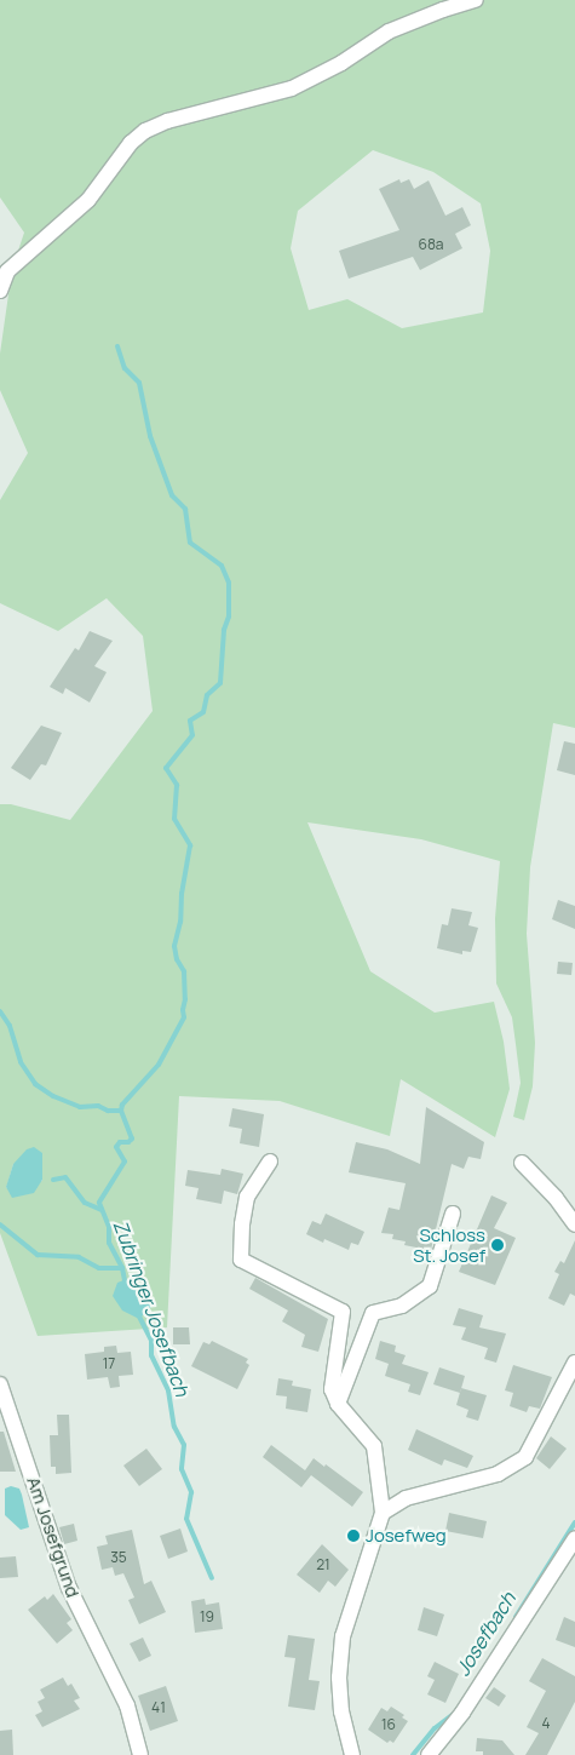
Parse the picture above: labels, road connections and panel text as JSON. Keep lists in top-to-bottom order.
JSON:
{
  "streets": {
    "street": ["Am Josefgrund"]
  },
  "water": ["Zubringer Josefbach", "Josefbach"],
  "places": ["Schloss St. Josef", "Josefweg"],
  "house_numbers": [
    "68a",
    "17",
    "35",
    "21",
    "19",
    "41",
    "4",
    "16"
  ]
}
